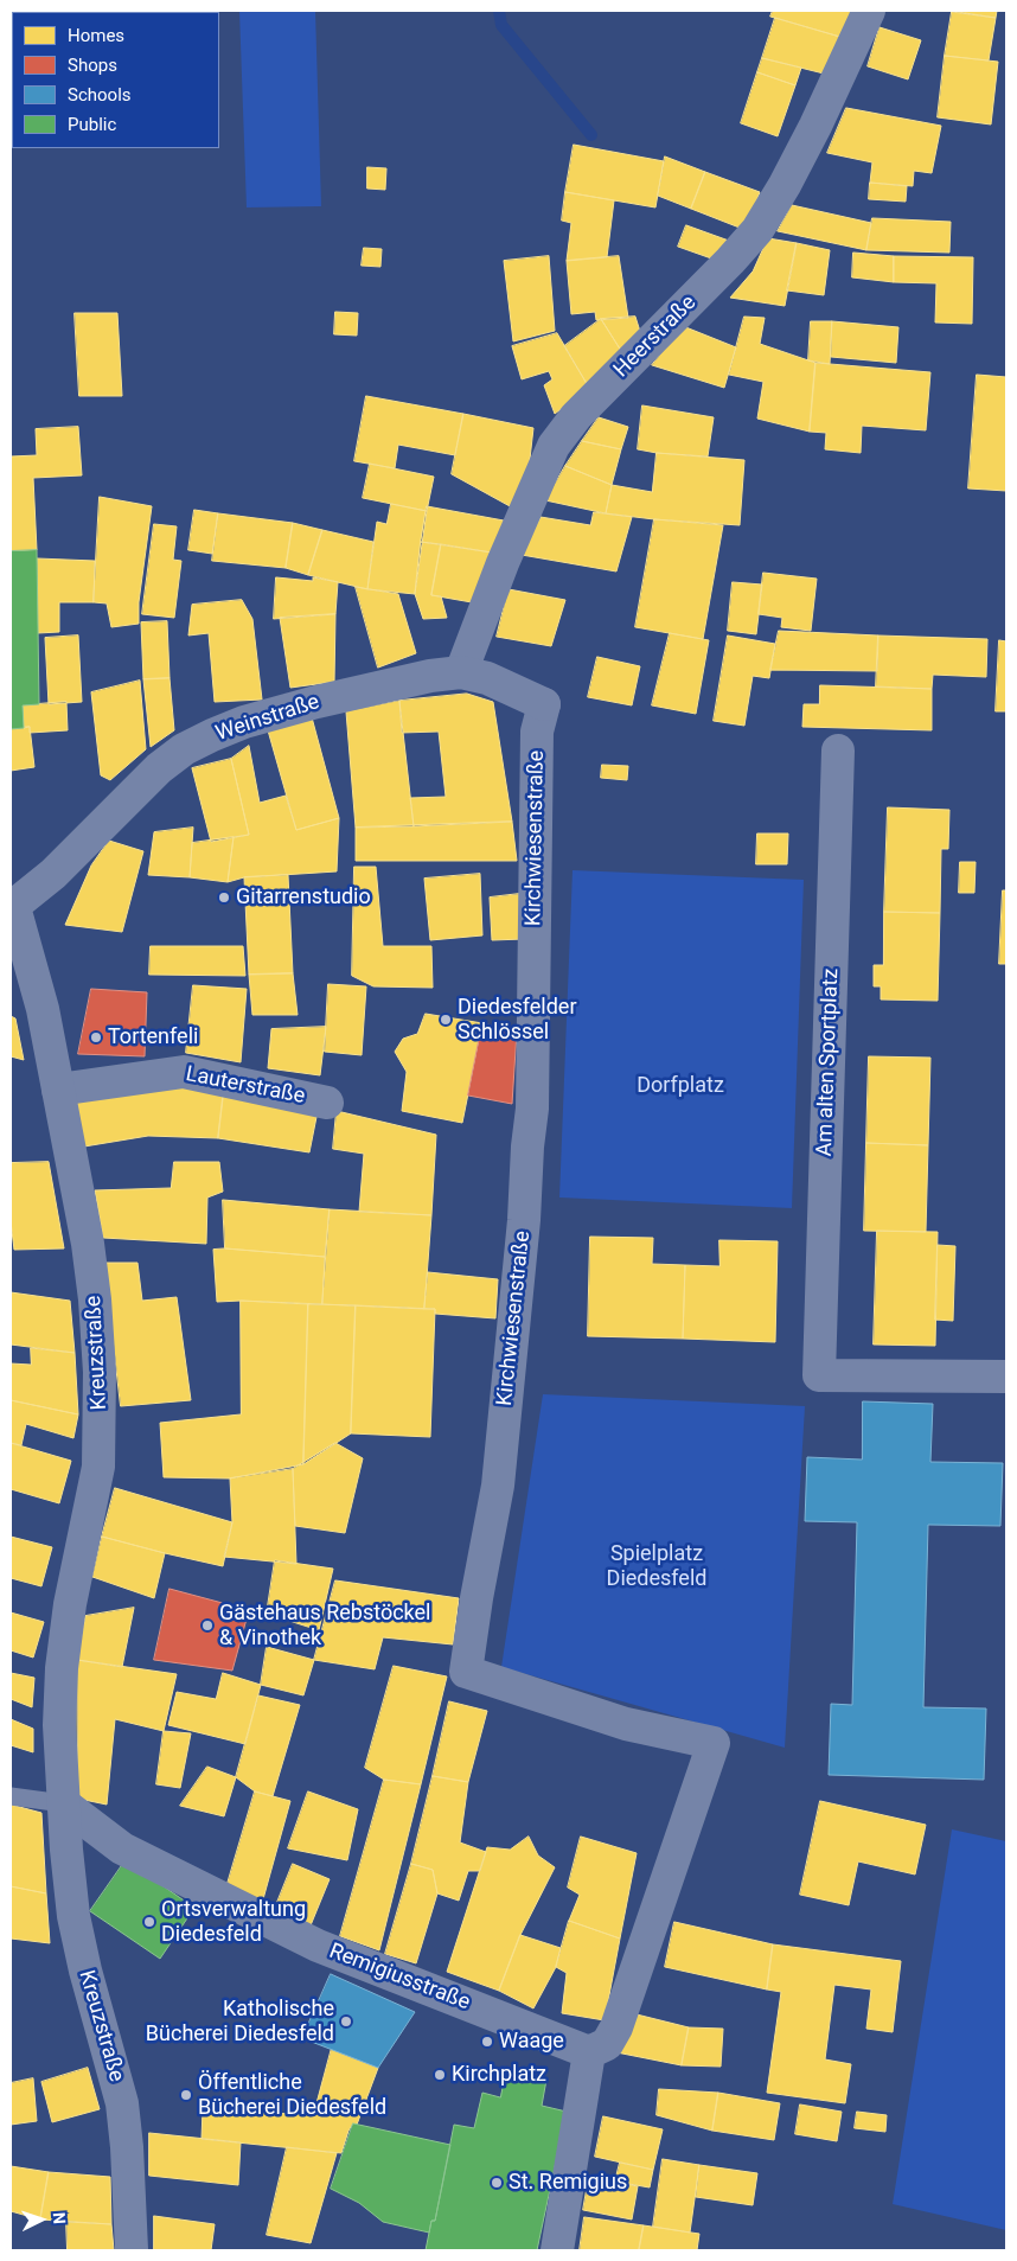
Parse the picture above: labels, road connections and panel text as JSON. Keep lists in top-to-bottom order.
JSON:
{
  "streets": {
    "street": [
      "Heerstraße",
      "Weinstraße",
      "Kirchwiesenstraße",
      "Am alten Sportplatz",
      "Lauterstraße",
      "Kreuzstraße",
      "Remigiusstraße"
    ]
  },
  "crossings": [
    ["Heerstraße", "Weinstraße"],
    ["Weinstraße", "Kirchwiesenstraße"],
    ["Weinstraße", "Kreuzstraße"],
    ["Kirchwiesenstraße", "Remigiusstraße"],
    ["Lauterstraße", "Kreuzstraße"],
    ["Kreuzstraße", "Remigiusstraße"]
  ],
  "parks": ["Dorfplatz", "Spielplatz Diedesfeld"],
  "places": [
    "Gitarrenstudio",
    "Diedesfelder Schlössel",
    "Tortenfeli",
    "Gästehaus Rebstöckel & Vinothek",
    "Ortsverwaltung Diedesfeld",
    "Katholische Bücherei Diedesfeld",
    "Waage",
    "Kirchplatz",
    "Öffentliche Bücherei Diedesfeld",
    "St. Remigius"
  ],
  "legend": [
    "Homes",
    "Shops",
    "Schools",
    "Public"
  ],
  "north": "right"
}
